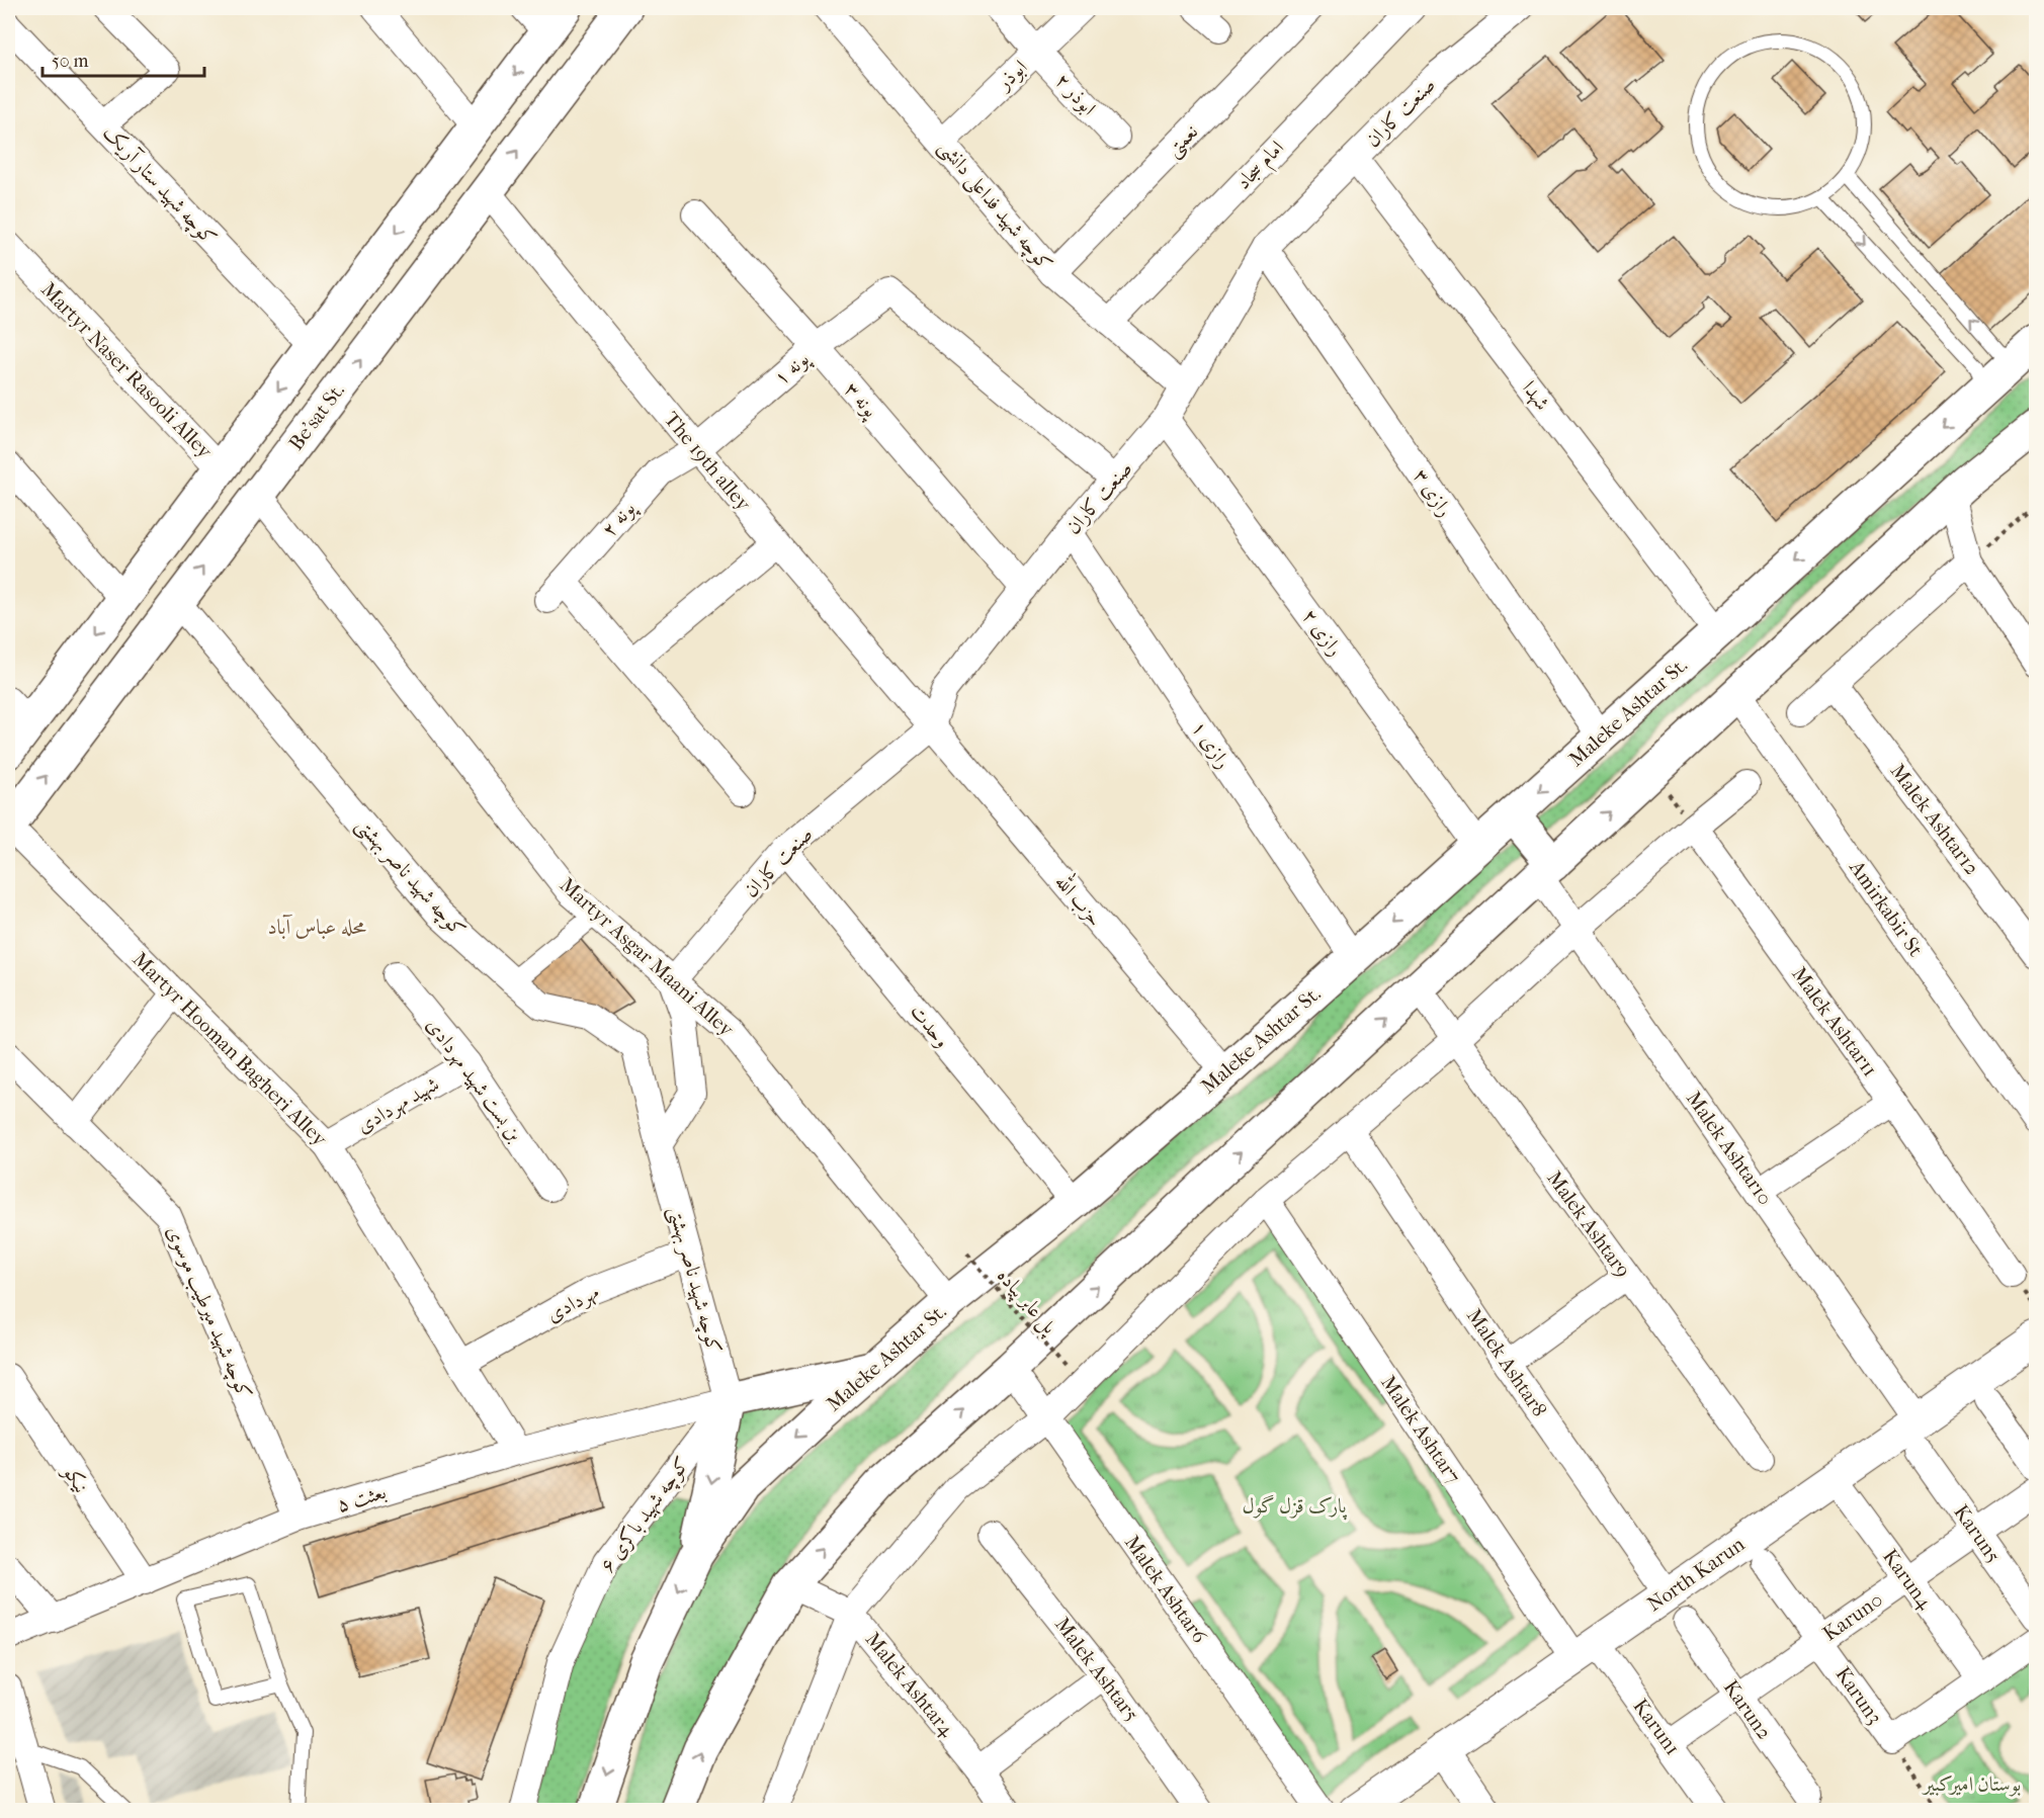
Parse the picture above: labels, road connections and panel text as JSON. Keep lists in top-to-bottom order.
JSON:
{
  "streets": {
    "main road": ["Be'sat St.", "Maleke Ashtar St."],
    "street": [
      "ابوذر",
      "ابوذر ۲",
      "صنعت کاران",
      "نعمتی",
      "امام سجاد",
      "کوچه شهید ستار آریک",
      "کوچه شهید فداعلی دانشی",
      "پونه ۱",
      "Martyr Naser Rasooli Alley",
      "شهدا",
      "پونه ۳",
      "The 19th alley",
      "رازی ۳",
      "پونه ۲",
      "رازی ۲",
      "رازی ۱",
      "Malek Ashtar12",
      "کوچه شهید ناصر بهشتی",
      "حزب الله",
      "Amirkabir St",
      "Martyr Asgar Maani Alley",
      "Malek Ashtar11",
      "وحدت",
      "Martyr Hooman Bagheri Alley",
      "بن بست شهید مهردادی",
      "شهید مهردادی",
      "Malek Ashtar10",
      "Malek Ashtar9",
      "مهردادی",
      "کوچه شهید میرطیب موسوی",
      "Malek Ashtar8",
      "Malek Ashtar7",
      "نیکو",
      "بعثت ۵",
      "کوچه شهید باکری ۶",
      "Karun5",
      "North Karun",
      "Karun4",
      "Malek Ashtar6",
      "Karun0",
      "Malek Ashtar5",
      "Malek Ashtar4",
      "Karun3",
      "Karun2",
      "Karun1"
    ],
    "path": ["پل عابر پیاده"]
  },
  "crossings": [
    ["ابوذر", "ابوذر ۲"],
    ["ابوذر", "کوچه شهید فداعلی دانشی"],
    ["صنعت کاران", "کوچه شهید فداعلی دانشی"],
    ["صنعت کاران", "پونه ۱"],
    ["صنعت کاران", "شهدا"],
    ["صنعت کاران", "پونه ۳"],
    ["صنعت کاران", "The 19th alley"],
    ["صنعت کاران", "رازی ۳"],
    ["صنعت کاران", "رازی ۲"],
    ["صنعت کاران", "رازی ۱"],
    ["صنعت کاران", "حزب الله"],
    ["صنعت کاران", "Martyr Asgar Maani Alley"],
    ["صنعت کاران", "وحدت"],
    ["نعمتی", "کوچه شهید فداعلی دانشی"],
    ["امام سجاد", "کوچه شهید فداعلی دانشی"],
    ["پونه ۱", "پونه ۳"],
    ["پونه ۱", "The 19th alley"],
    ["پونه ۱", "پونه ۲"],
    ["شهدا", "Maleke Ashtar St."],
    ["Be'sat St.", "The 19th alley"],
    ["Be'sat St.", "کوچه شهید ناصر بهشتی"],
    ["Be'sat St.", "Martyr Asgar Maani Alley"],
    ["Be'sat St.", "Martyr Hooman Bagheri Alley"],
    ["The 19th alley", "پونه ۲"],
    ["The 19th alley", "حزب الله"],
    ["رازی ۳", "Maleke Ashtar St."],
    ["رازی ۲", "Maleke Ashtar St."],
    ["Maleke Ashtar St.", "رازی ۱"],
    ["Maleke Ashtar St.", "حزب الله"],
    ["Maleke Ashtar St.", "Martyr Asgar Maani Alley"],
    ["Maleke Ashtar St.", "وحدت"],
    ["کوچه شهید ناصر بهشتی", "مهردادی"],
    ["کوچه شهید ناصر بهشتی", "بعثت ۵"],
    ["کوچه شهید ناصر بهشتی", "کوچه شهید باکری ۶"],
    ["Martyr Hooman Bagheri Alley", "شهید مهردادی"],
    ["Martyr Hooman Bagheri Alley", "مهردادی"],
    ["Martyr Hooman Bagheri Alley", "بعثت ۵"],
    ["بن بست شهید مهردادی", "شهید مهردادی"],
    ["Malek Ashtar10", "Karun5"],
    ["Malek Ashtar10", "North Karun"],
    ["کوچه شهید میرطیب موسوی", "بعثت ۵"],
    ["Malek Ashtar8", "North Karun"],
    ["Malek Ashtar7", "North Karun"],
    ["Malek Ashtar7", "Karun1"],
    ["نیکو", "بعثت ۵"],
    ["بعثت ۵", "کوچه شهید باکری ۶"],
    ["Karun5", "North Karun"],
    ["Karun5", "Karun0"],
    ["North Karun", "Karun4"],
    ["North Karun", "Karun1"],
    ["Karun4", "Karun0"],
    ["Karun0", "Karun3"],
    ["Karun0", "Karun2"],
    ["Karun0", "Karun1"]
  ],
  "districts": ["محله عباس آباد"],
  "parks": ["پارک قزل گول", "بوستان امیرکبیر"],
  "scale_bar": "50 m"
}
